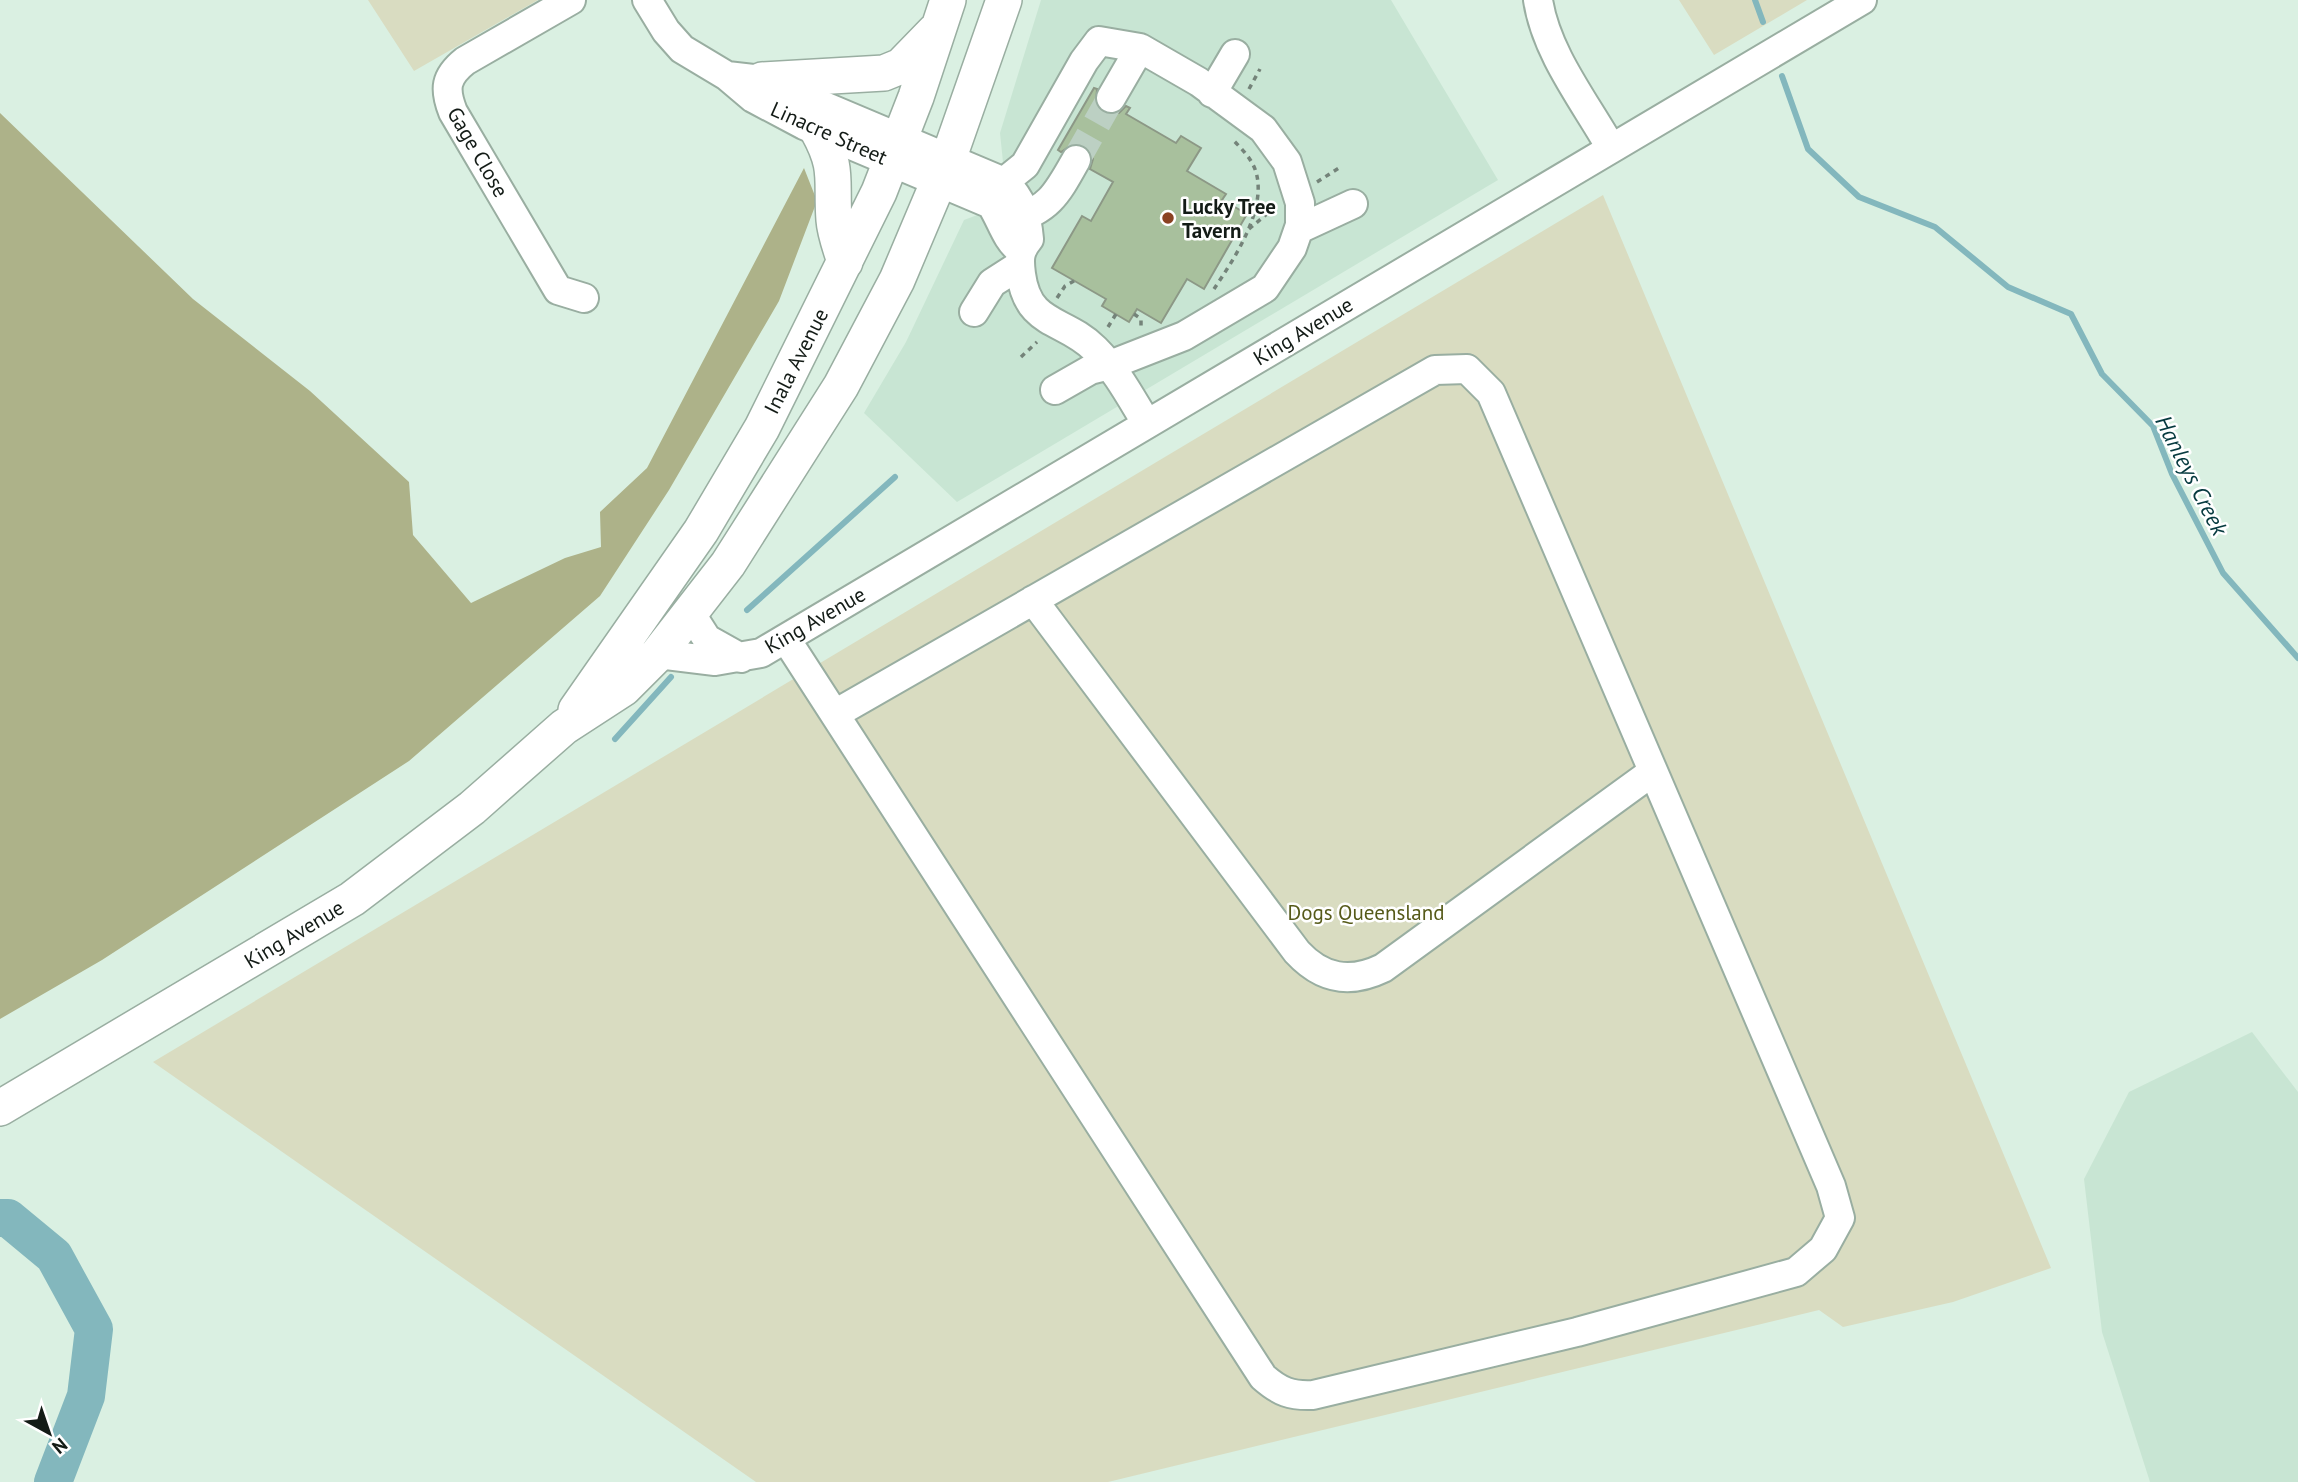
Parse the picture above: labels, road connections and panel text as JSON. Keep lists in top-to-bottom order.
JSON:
{
  "streets": {
    "main road": ["King Avenue", "Inala Avenue"],
    "street": ["Linacre Street", "Gage Close"]
  },
  "crossings": [
    ["Linacre Street", "Inala Avenue"],
    ["King Avenue", "Inala Avenue"]
  ],
  "water": ["Hanleys Creek"],
  "parks": ["Dogs Queensland"],
  "places": ["Lucky Tree Tavern"],
  "north": "bottom right"
}
